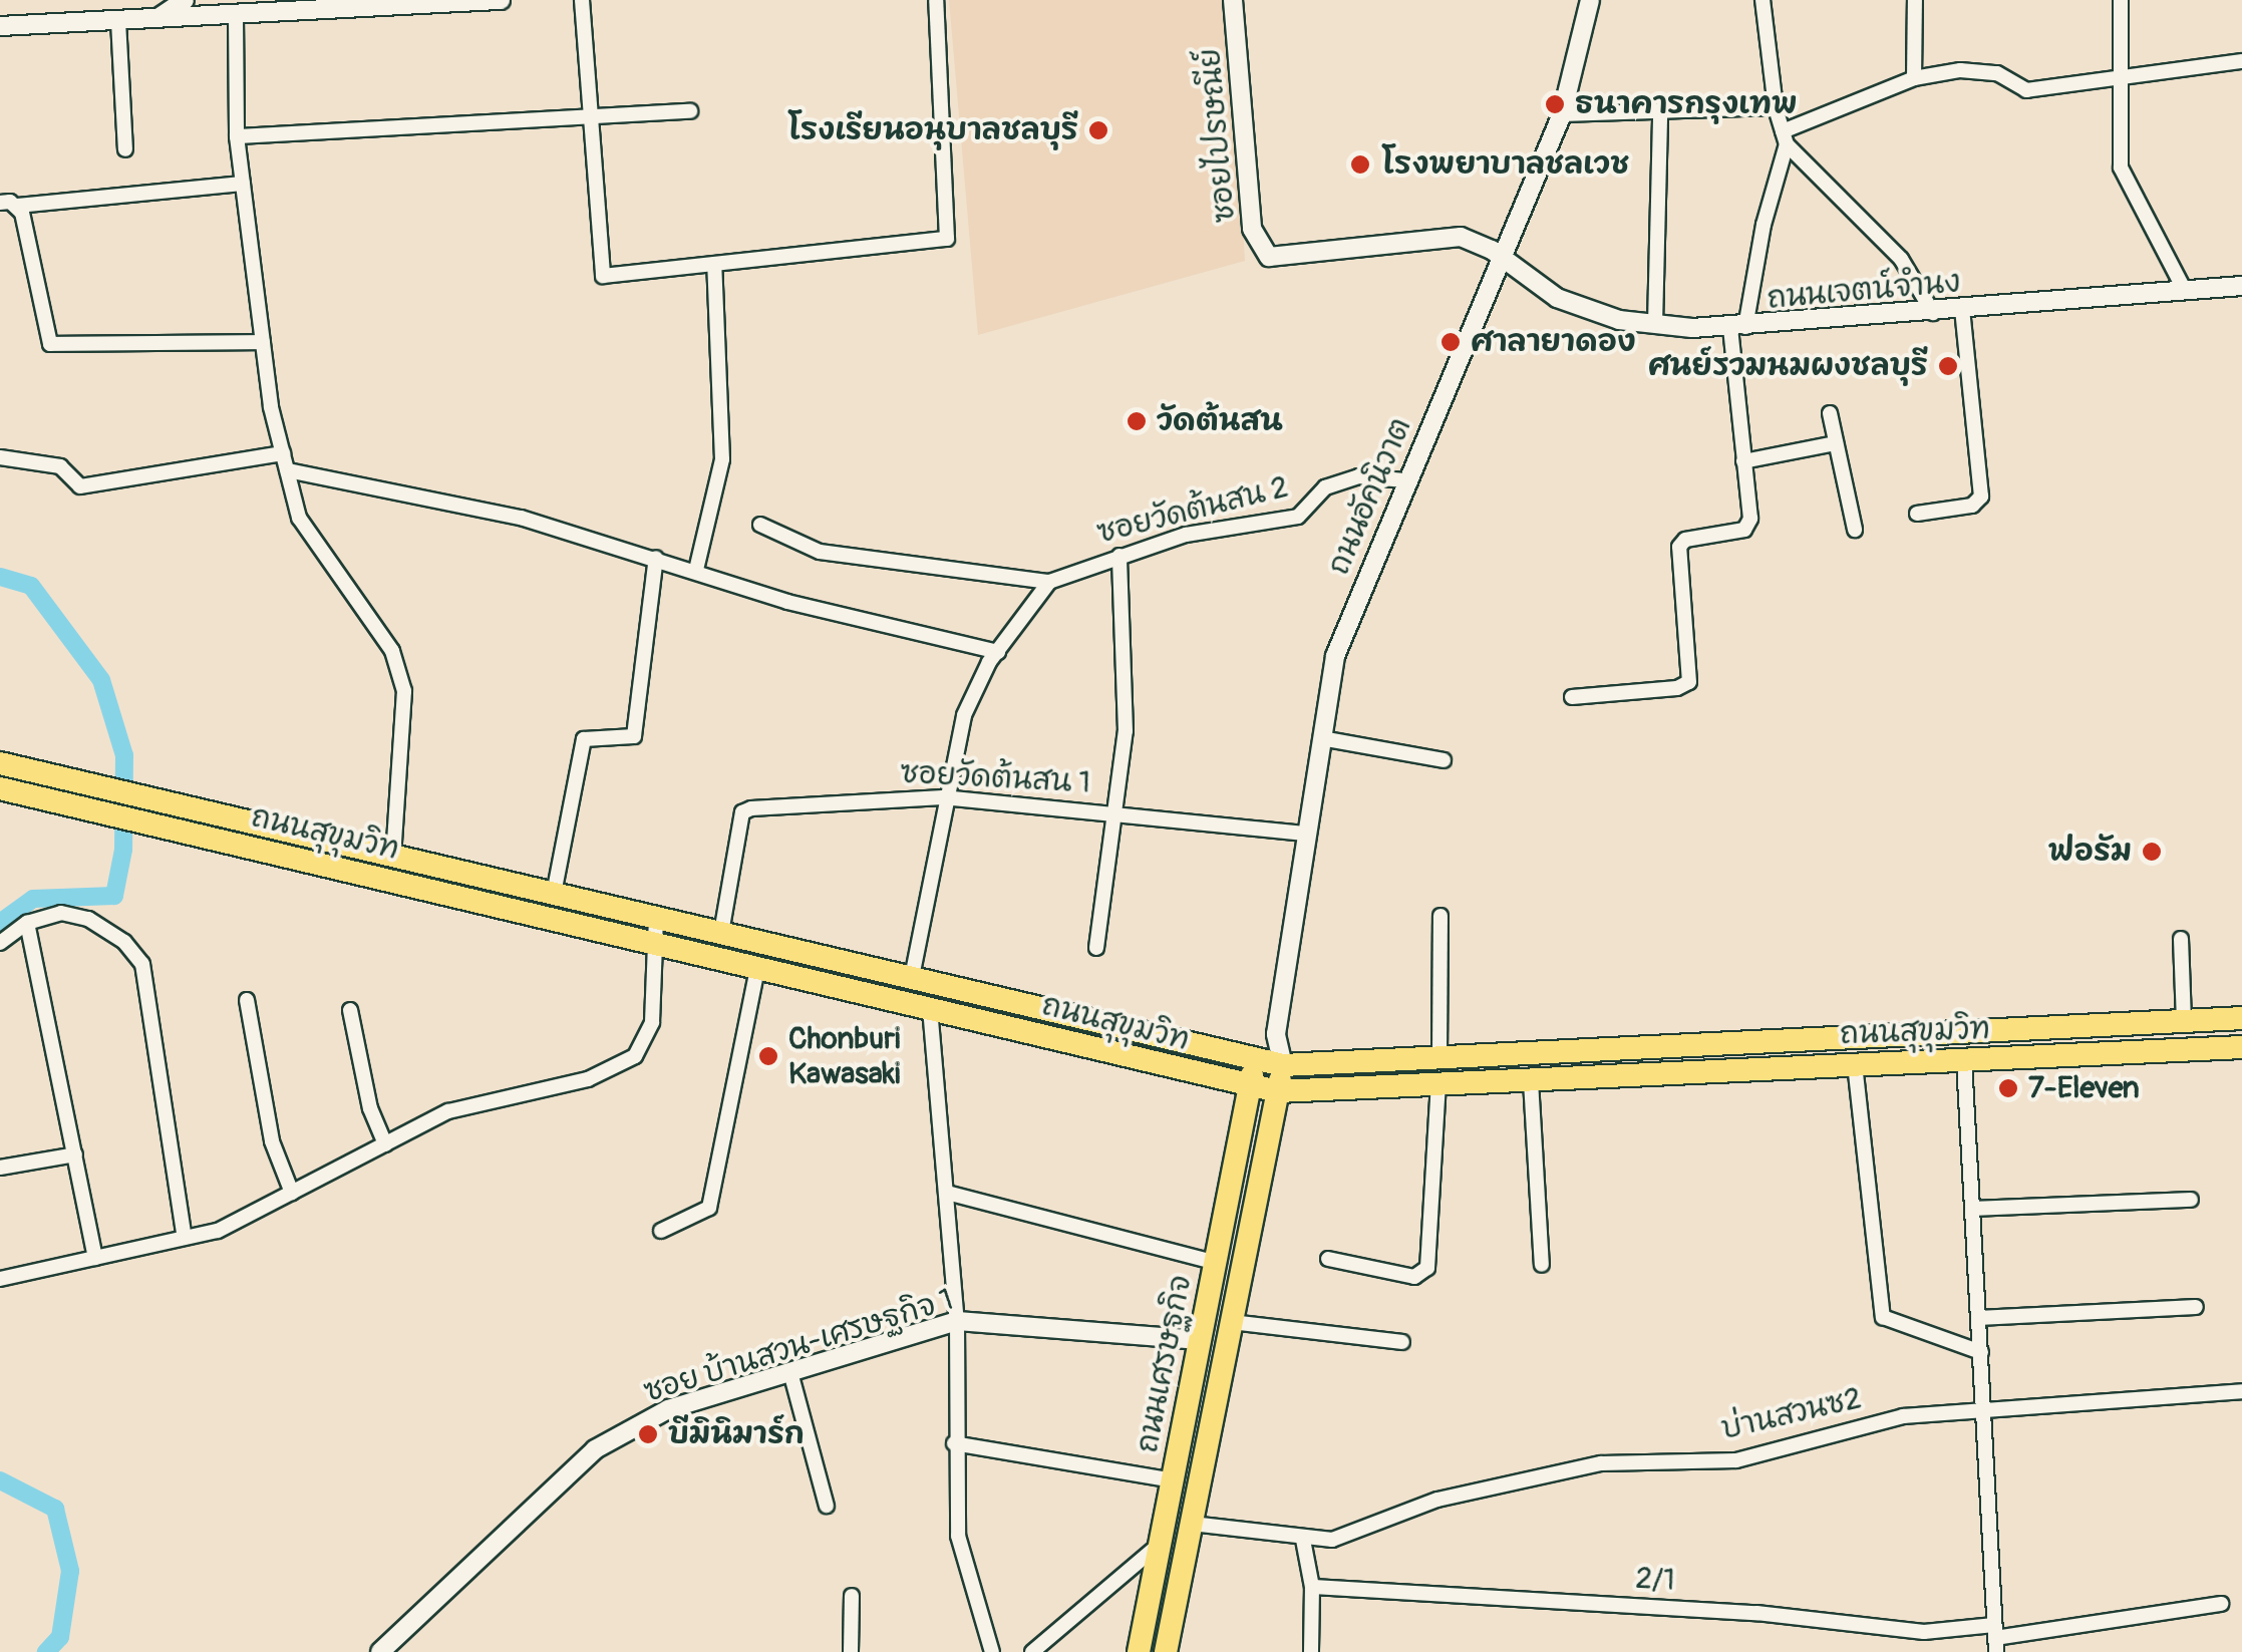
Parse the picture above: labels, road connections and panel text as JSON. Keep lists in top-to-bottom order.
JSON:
{
  "streets": {
    "main road": ["ถนนสุขุมวิท", "ถนนเศรษฐกิจ"],
    "street": [
      "ซอยไปรษณีย์",
      "ถนนเจตน์จำนง",
      "ถนนอัคนิวาต",
      "ซอยวัดต้นสน 2",
      "ซอยวัดต้นสน 1",
      "ซอย บ้านสวน-เศรษฐกิจ 1",
      "บ่านสวนซ2",
      "2/1"
    ]
  },
  "crossings": [
    ["ซอยไปรษณีย์", "ถนนเจตน์จำนง"],
    ["ซอยไปรษณีย์", "ถนนอัคนิวาต"],
    ["ถนนเจตน์จำนง", "ถนนอัคนิวาต"],
    ["ถนนอัคนิวาต", "ซอยวัดต้นสน 2"],
    ["ถนนอัคนิวาต", "ซอยวัดต้นสน 1"],
    ["ถนนอัคนิวาต", "ถนนสุขุมวิท"],
    ["ถนนอัคนิวาต", "ถนนเศรษฐกิจ"],
    ["ซอยวัดต้นสน 1", "ถนนสุขุมวิท"],
    ["ถนนสุขุมวิท", "ถนนเศรษฐกิจ"],
    ["ซอย บ้านสวน-เศรษฐกิจ 1", "ถนนเศรษฐกิจ"],
    ["ถนนเศรษฐกิจ", "บ่านสวนซ2"]
  ],
  "places": [
    "ธนาคารกรุงเทพ",
    "โรงเรียนอนุบาลชลบุรี",
    "โรงพยาบาลชลเวช",
    "ศาลายาดอง",
    "ศนย์รวมนมผงชลบุรี",
    "วัดต้นสน",
    "ฟอรัม",
    "Chonburi Kawasaki",
    "7-Eleven",
    "บีมินิมาร์ก"
  ]
}
